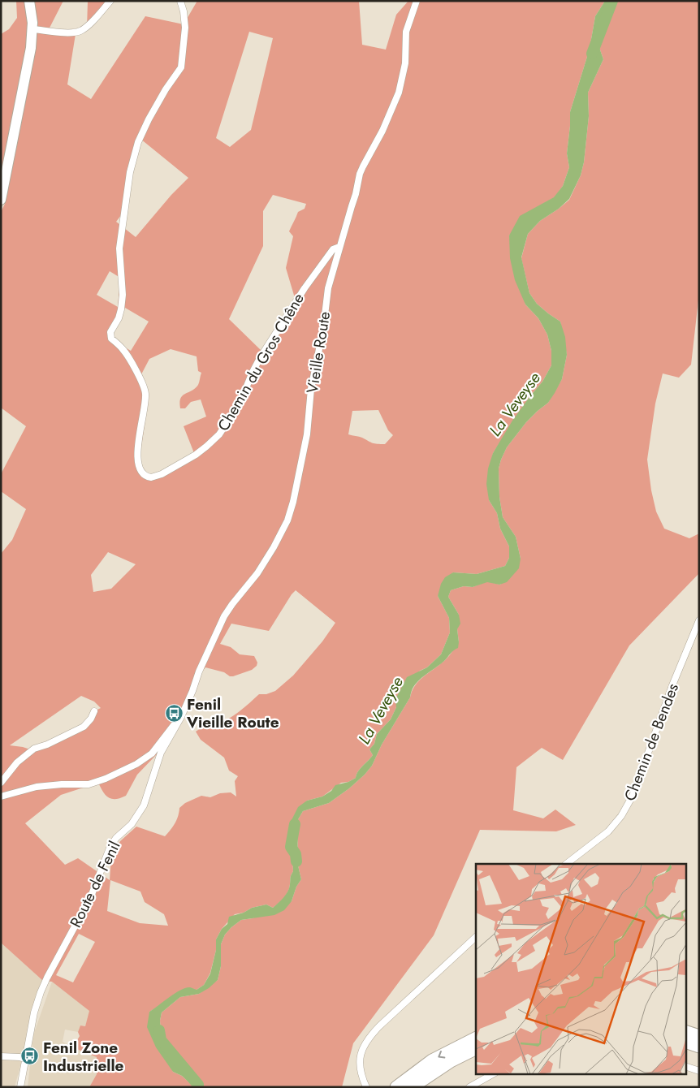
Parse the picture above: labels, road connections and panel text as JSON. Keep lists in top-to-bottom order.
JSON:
{
  "streets": {
    "street": [
      "Vieille Route",
      "Chemin du Gros Chêne",
      "Chemin de Bendes",
      "Route de Fenil"
    ]
  },
  "crossings": [
    ["Vieille Route", "Chemin du Gros Chêne"],
    ["Vieille Route", "Route de Fenil"]
  ],
  "water": ["La Veveyse"],
  "places": {
    "bus stop": ["Fenil Vieille Route", "Fenil Zone Industrielle"]
  }
}
